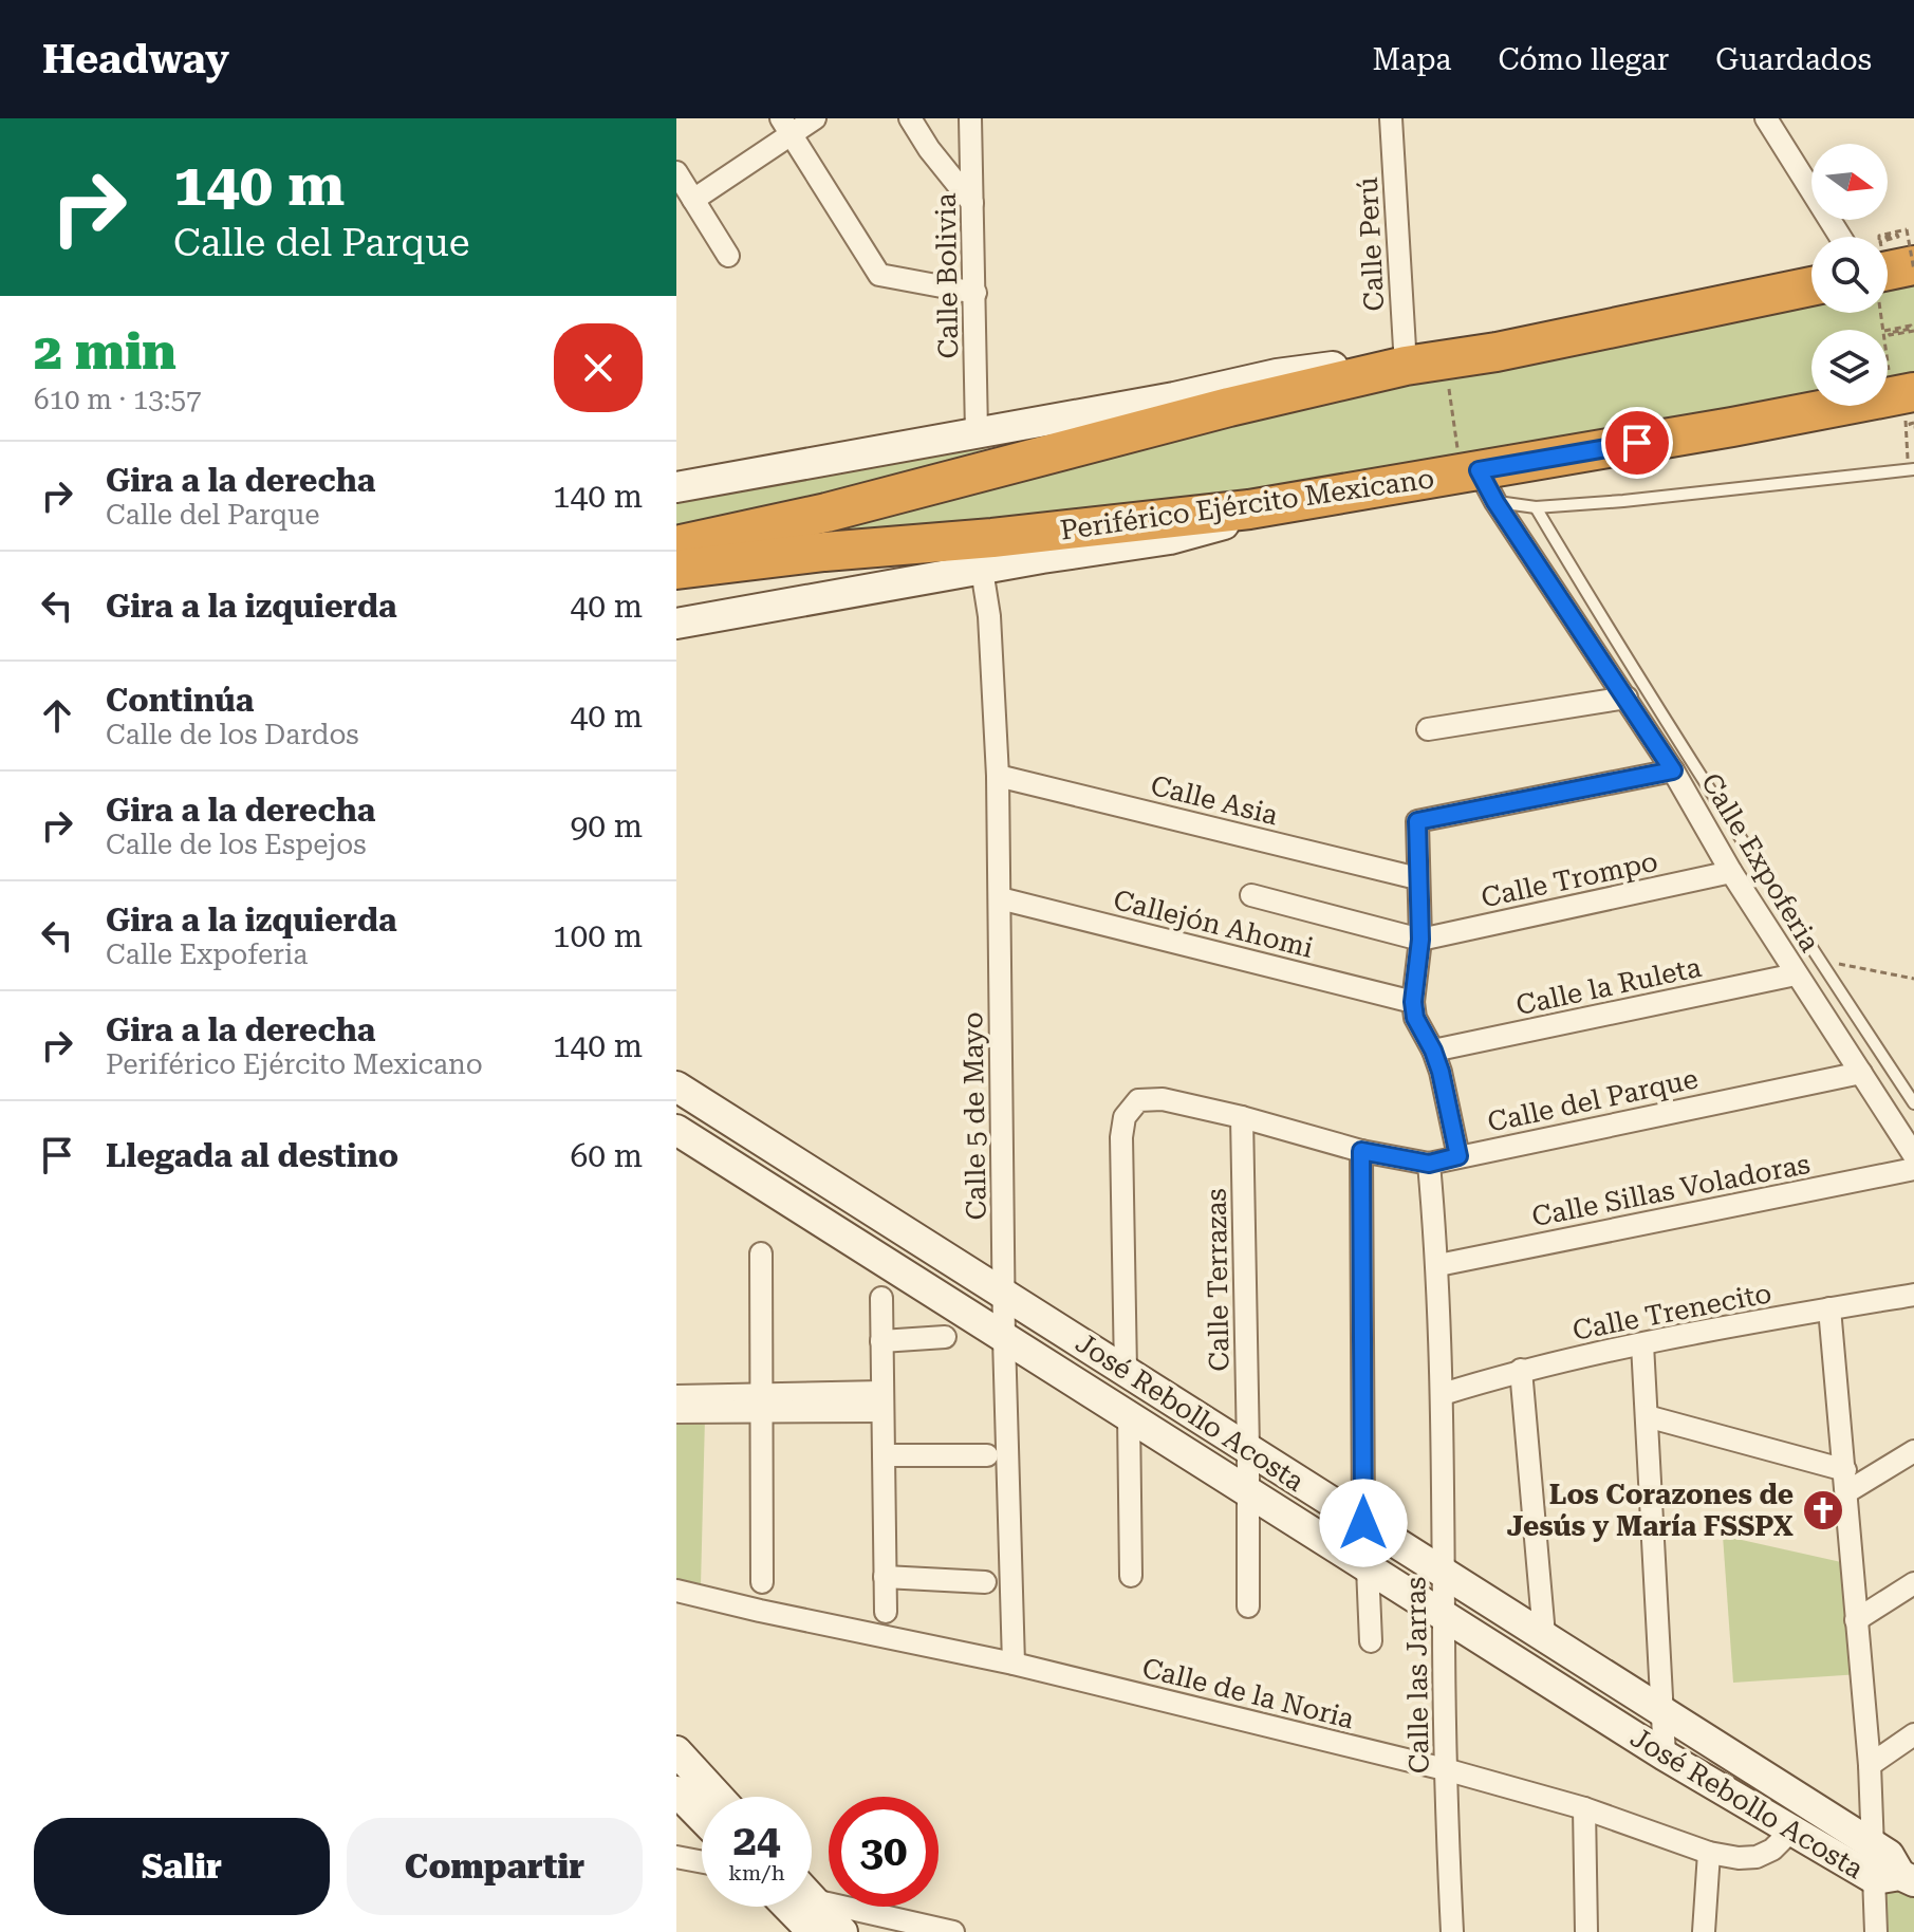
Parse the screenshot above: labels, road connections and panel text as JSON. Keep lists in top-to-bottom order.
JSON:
{
  "streets": {
    "highway": ["Periférico Ejército Mexicano"],
    "main road": ["José Rebollo Acosta"],
    "street": [
      "Calle Perú",
      "Calle Bolivia",
      "Calle Asia",
      "Calle Expoferia",
      "Calle Trompo",
      "Callejón Ahomi",
      "Calle la Ruleta",
      "Calle del Parque",
      "Calle 5 de Mayo",
      "Calle Sillas Voladoras",
      "Calle Terrazas",
      "Calle Trenecito",
      "Calle las Jarras",
      "Calle de la Noria"
    ]
  },
  "crossings": [
    ["Periférico Ejército Mexicano", "Calle Expoferia"],
    ["Calle Asia", "Calle 5 de Mayo"],
    ["Calle Expoferia", "Calle Trompo"],
    ["Calle Expoferia", "Calle la Ruleta"],
    ["Calle Expoferia", "Calle del Parque"],
    ["Callejón Ahomi", "Calle 5 de Mayo"],
    ["Calle del Parque", "Calle Terrazas"],
    ["Calle del Parque", "José Rebollo Acosta"],
    ["Calle del Parque", "Calle las Jarras"],
    ["Calle 5 de Mayo", "José Rebollo Acosta"],
    ["Calle 5 de Mayo", "Calle de la Noria"],
    ["Calle Sillas Voladoras", "Calle las Jarras"],
    ["Calle Terrazas", "José Rebollo Acosta"],
    ["Calle Trenecito", "Calle las Jarras"],
    ["José Rebollo Acosta", "Calle las Jarras"],
    ["José Rebollo Acosta", "Calle de la Noria"],
    ["Calle las Jarras", "Calle de la Noria"]
  ],
  "places": {
    "church": ["Los Corazones de Jesús y María FSSPX"]
  },
  "north": "right",
  "page": {
    "header": "Headway",
    "nav": ["Mapa", "Cómo llegar", "Guardados"],
    "turn": ["140 m", "Calle del Parque"],
    "heading": ["2 min", "610 m · 13:57"],
    "list": [
      {
        "name": "Gira a la derecha",
        "note": "Calle del Parque",
        "value": "140 m"
      },
      {
        "name": "Gira a la izquierda",
        "value": "40 m"
      },
      {
        "name": "Continúa",
        "note": "Calle de los Dardos",
        "value": "40 m"
      },
      {
        "name": "Gira a la derecha",
        "note": "Calle de los Espejos",
        "value": "90 m"
      },
      {
        "name": "Gira a la izquierda",
        "note": "Calle Expoferia",
        "value": "100 m"
      },
      {
        "name": "Gira a la derecha",
        "note": "Periférico Ejército Mexicano",
        "value": "140 m"
      },
      {
        "name": "Llegada al destino",
        "value": "60 m"
      }
    ],
    "speed": "24 km/h",
    "limit": "30",
    "buttons": ["Salir", "Compartir"]
  }
}
